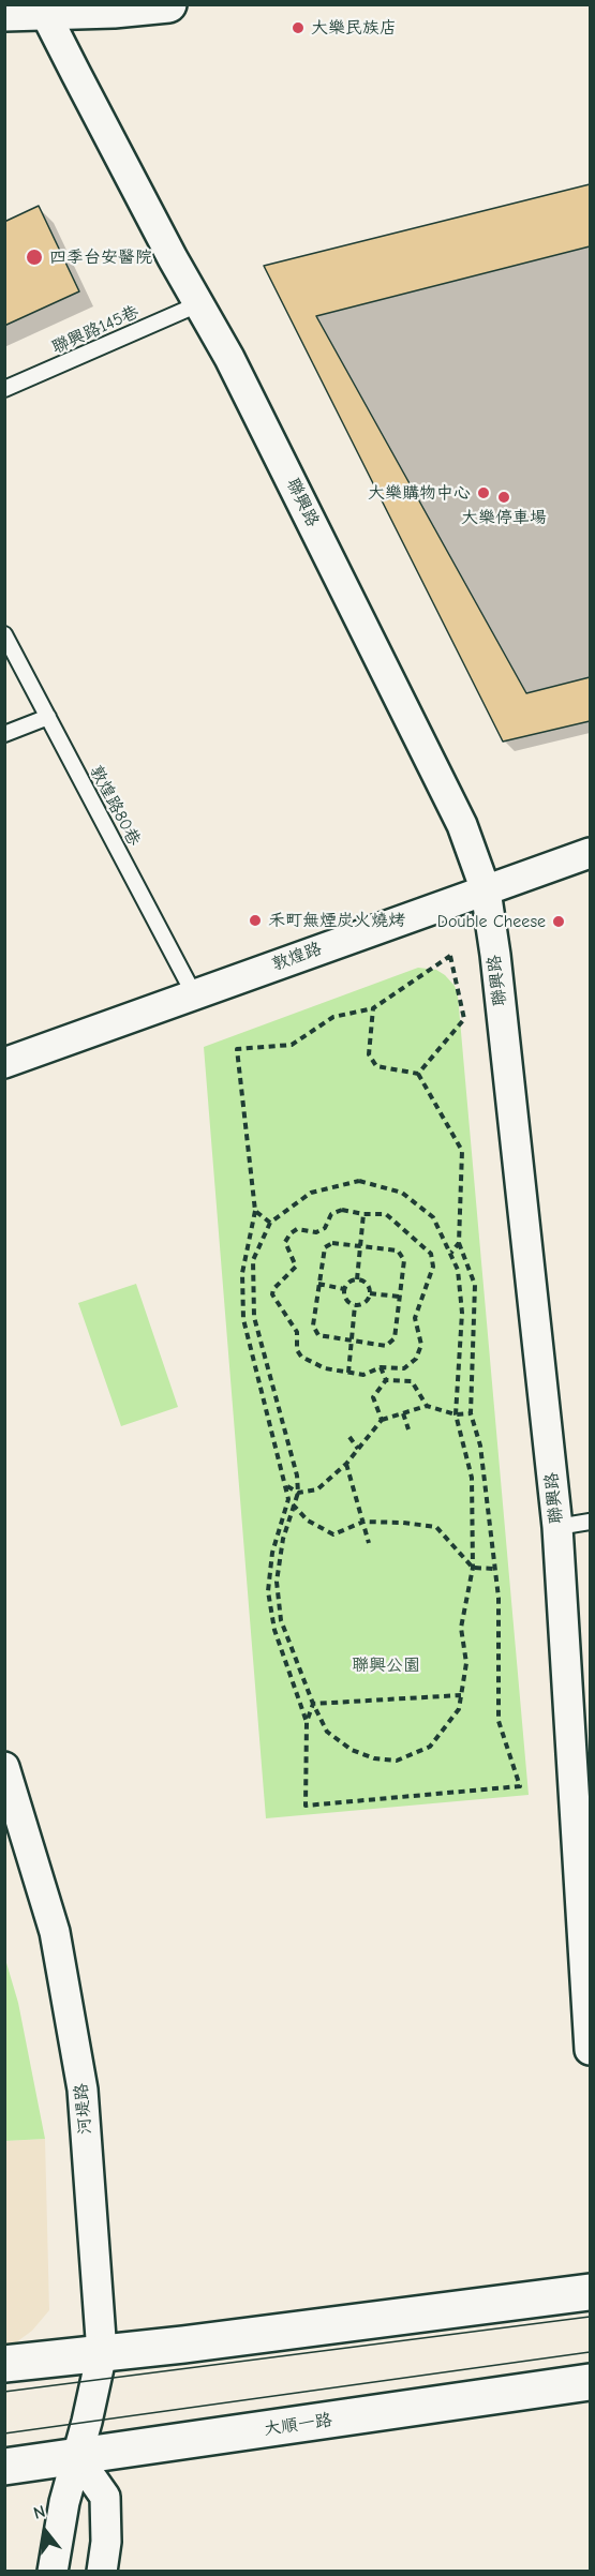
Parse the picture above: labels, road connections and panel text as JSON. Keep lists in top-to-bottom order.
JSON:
{
  "streets": {
    "street": [
      "聯興路",
      "敦煌路",
      "河堤路",
      "大順一路"
    ],
    "lane": ["聯興路145巷", "敦煌路80巷"]
  },
  "crossings": [
    ["聯興路145巷", "聯興路"],
    ["聯興路", "敦煌路"],
    ["敦煌路80巷", "敦煌路"],
    ["河堤路", "大順一路"]
  ],
  "parks": ["聯興公園"],
  "places": [
    "大樂民族店",
    "四季台安醫院",
    "大樂購物中心",
    "大樂停車場",
    "禾町無煙炭火燒烤",
    "Double Cheese"
  ],
  "north": "top"
}
